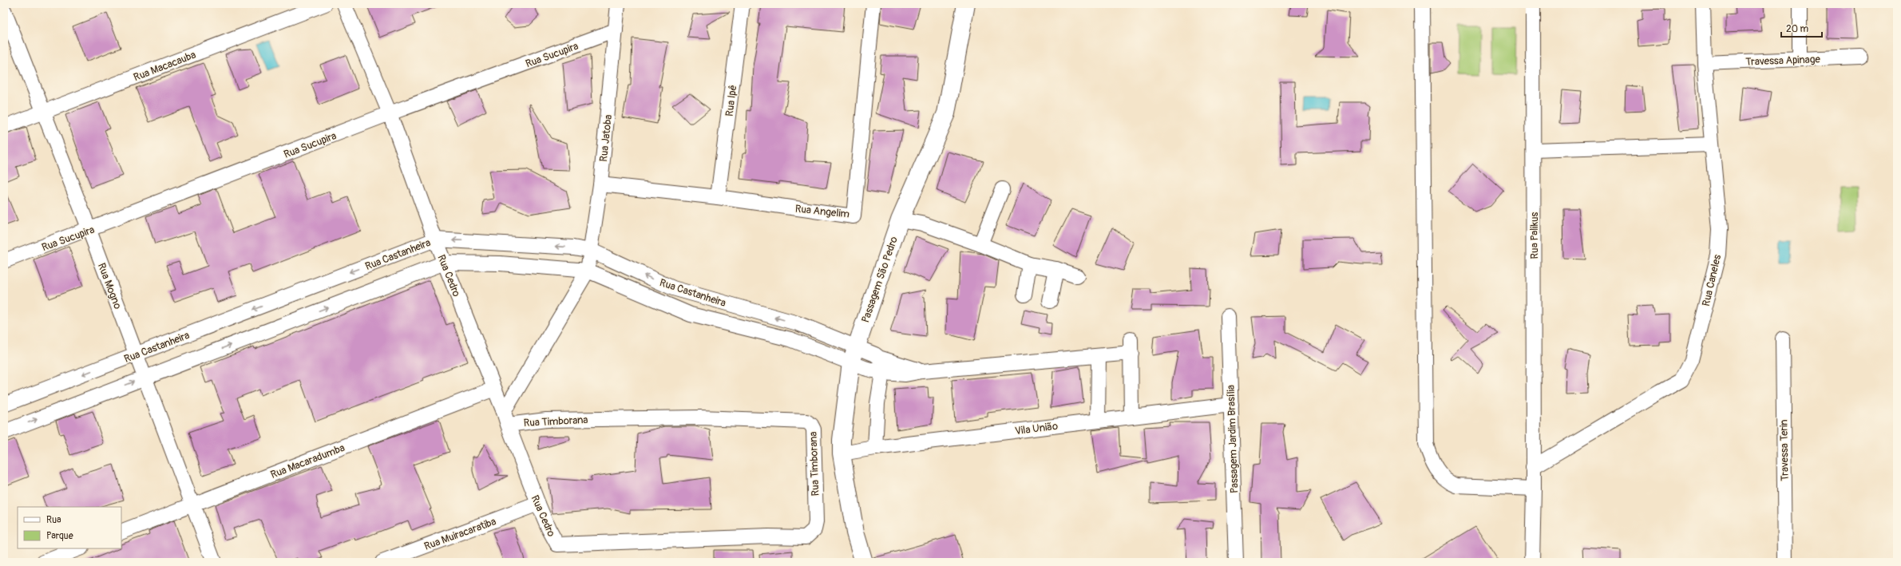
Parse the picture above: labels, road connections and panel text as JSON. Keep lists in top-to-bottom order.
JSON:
{
  "streets": {
    "street": [
      "Rua Sucupira",
      "Travessa Apinage",
      "Rua Macacauba",
      "Rua Ipê",
      "Rua Jatoba",
      "Rua Angelim",
      "Rua Palikus",
      "Rua Castanheira",
      "Rua Cedro",
      "Passagem São Pedro",
      "Rua Caneles",
      "Rua Mogno",
      "Rua Timborana",
      "Vila União",
      "Passagem Jardim Brasília",
      "Travessa Terin",
      "Rua Macaradumba",
      "Rua Muiracaratiba"
    ]
  },
  "crossings": [
    ["Rua Sucupira", "Rua Jatoba"],
    ["Rua Sucupira", "Rua Cedro"],
    ["Rua Sucupira", "Rua Mogno"],
    ["Travessa Apinage", "Rua Caneles"],
    ["Rua Macacauba", "Rua Mogno"],
    ["Rua Ipê", "Rua Angelim"],
    ["Rua Jatoba", "Rua Angelim"],
    ["Rua Jatoba", "Rua Castanheira"],
    ["Rua Jatoba", "Rua Cedro"],
    ["Rua Jatoba", "Rua Timborana"],
    ["Rua Palikus", "Rua Caneles"],
    ["Rua Castanheira", "Rua Cedro"],
    ["Rua Castanheira", "Passagem São Pedro"],
    ["Rua Castanheira", "Rua Mogno"],
    ["Rua Cedro", "Rua Timborana"],
    ["Rua Cedro", "Rua Macaradumba"],
    ["Rua Cedro", "Rua Muiracaratiba"],
    ["Passagem São Pedro", "Vila União"],
    ["Rua Mogno", "Rua Macaradumba"],
    ["Vila União", "Passagem Jardim Brasília"]
  ],
  "legend": ["Rua", "Parque"],
  "scale_bar": "20 m"
}
